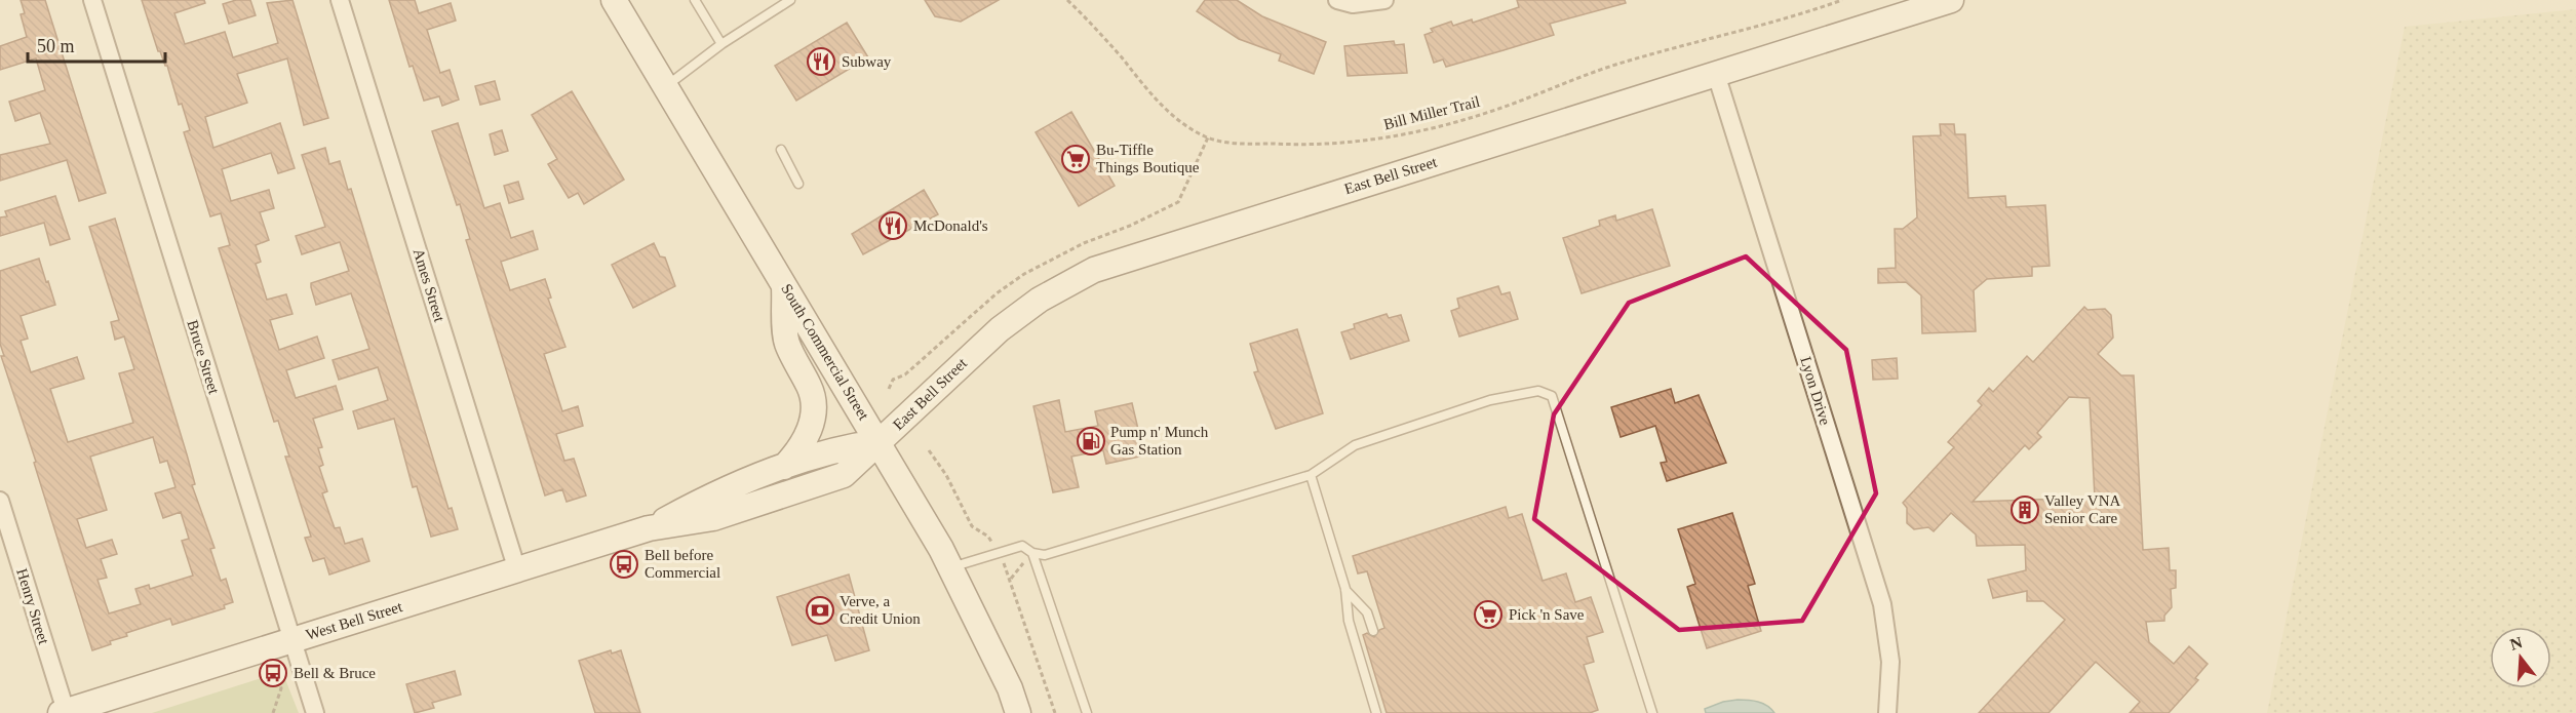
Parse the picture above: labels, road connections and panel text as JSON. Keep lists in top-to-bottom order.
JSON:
{
  "streets": {
    "main road": ["East Bell Street", "South Commercial Street", "West Bell Street"],
    "street": [
      "Ames Street",
      "Bruce Street",
      "Lyon Drive",
      "Henry Street"
    ],
    "path": ["Bill Miller Trail"]
  },
  "crossings": [
    ["East Bell Street", "South Commercial Street"],
    ["East Bell Street", "Lyon Drive"],
    ["East Bell Street", "West Bell Street"],
    ["Ames Street", "West Bell Street"],
    ["South Commercial Street", "West Bell Street"],
    ["Bruce Street", "West Bell Street"],
    ["Henry Street", "West Bell Street"]
  ],
  "places": {
    "restaurant": ["Subway", "McDonald's"],
    "supermarket": ["Bu-Tiffle Things Boutique", "Pick 'n Save"],
    "fuel station": ["Pump n' Munch Gas Station"],
    "building": ["Valley VNA Senior Care"],
    "bus stop": ["Bell before Commercial", "Bell & Bruce"],
    "bank": ["Verve, a Credit Union"]
  },
  "scale_bar": "50 m",
  "north": "top"
}
